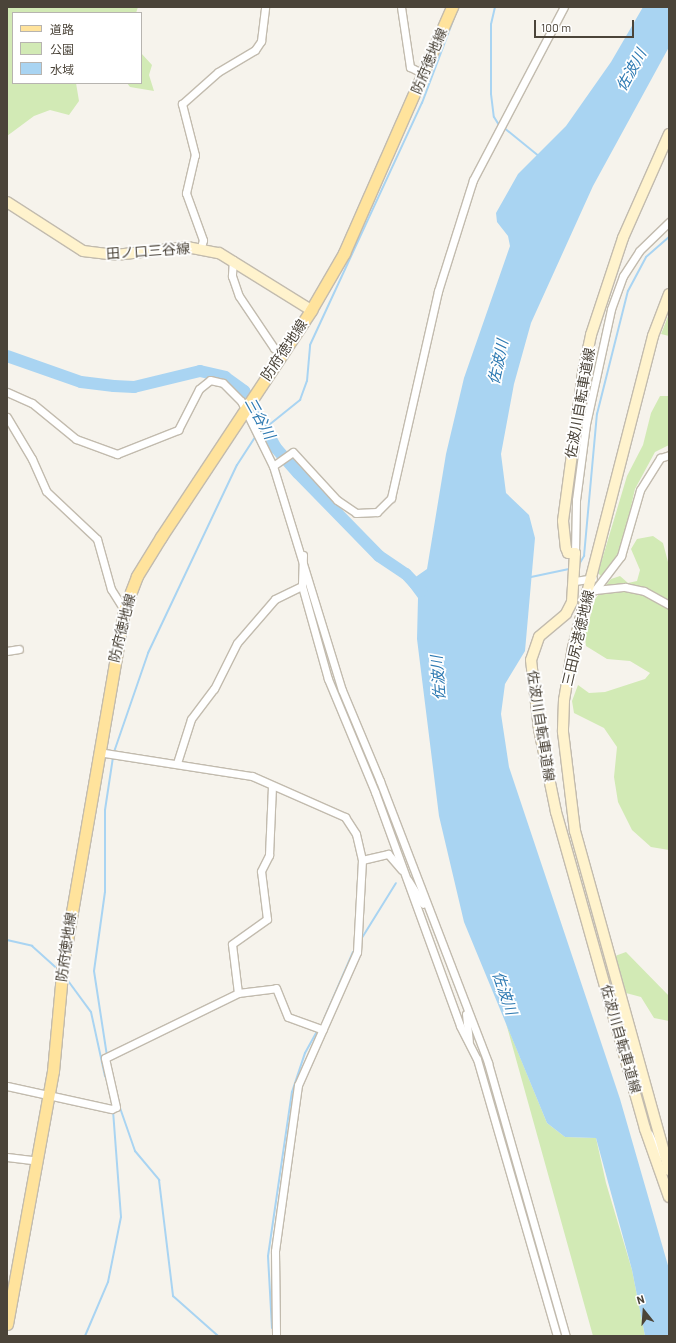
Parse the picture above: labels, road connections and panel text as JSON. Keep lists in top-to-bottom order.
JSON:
{
  "streets": {
    "main road": [
      "防府徳地線",
      "田ノ口三谷線",
      "佐波川自転車道線",
      "三田尻港徳地線"
    ]
  },
  "crossings": [
    ["防府徳地線", "田ノ口三谷線"],
    ["佐波川自転車道線", "三田尻港徳地線"]
  ],
  "water": ["佐波川", "三谷川"],
  "legend": ["道路", "公園", "水域"],
  "scale_bar": "100 m",
  "north": "top"
}
